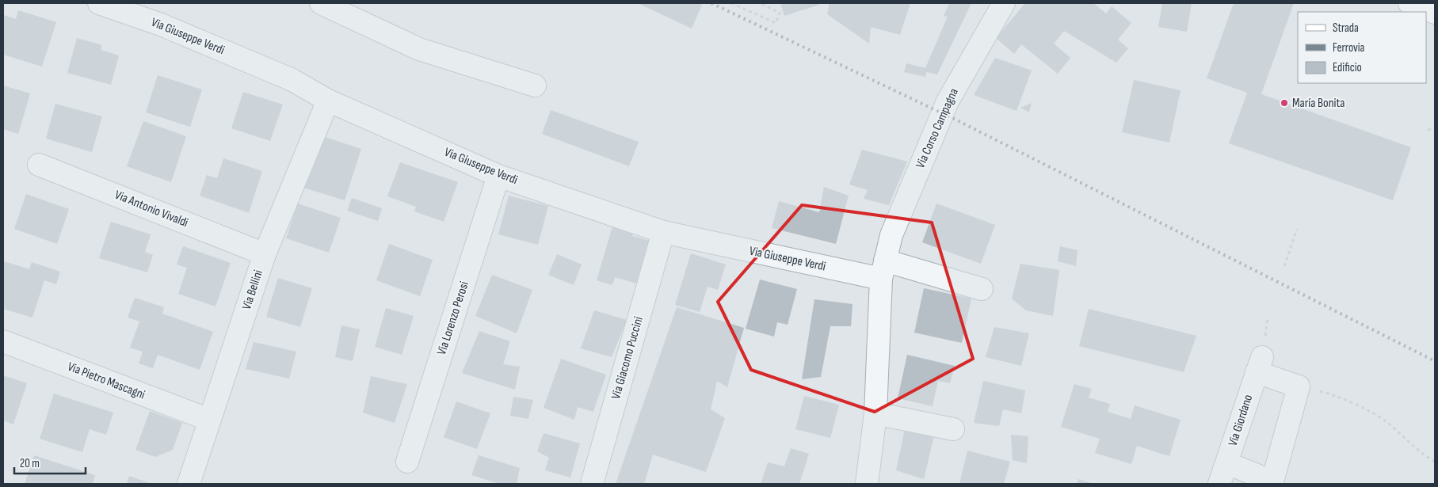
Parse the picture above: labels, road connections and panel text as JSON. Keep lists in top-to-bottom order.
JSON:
{
  "streets": {
    "street": [
      "Via Giuseppe Verdi",
      "Via Corso Campagna",
      "Via Antonio Vivaldi",
      "Via Bellini",
      "Via Lorenzo Perosi",
      "Via Giacomo Puccini",
      "Via Pietro Mascagni",
      "Via Giordano"
    ]
  },
  "crossings": [
    ["Via Giuseppe Verdi", "Via Corso Campagna"],
    ["Via Giuseppe Verdi", "Via Bellini"],
    ["Via Giuseppe Verdi", "Via Lorenzo Perosi"],
    ["Via Giuseppe Verdi", "Via Giacomo Puccini"],
    ["Via Antonio Vivaldi", "Via Bellini"],
    ["Via Bellini", "Via Pietro Mascagni"]
  ],
  "places": ["María Bonita"],
  "legend": ["Strada", "Ferrovia", "Edificio"],
  "scale_bar": "20 m"
}
